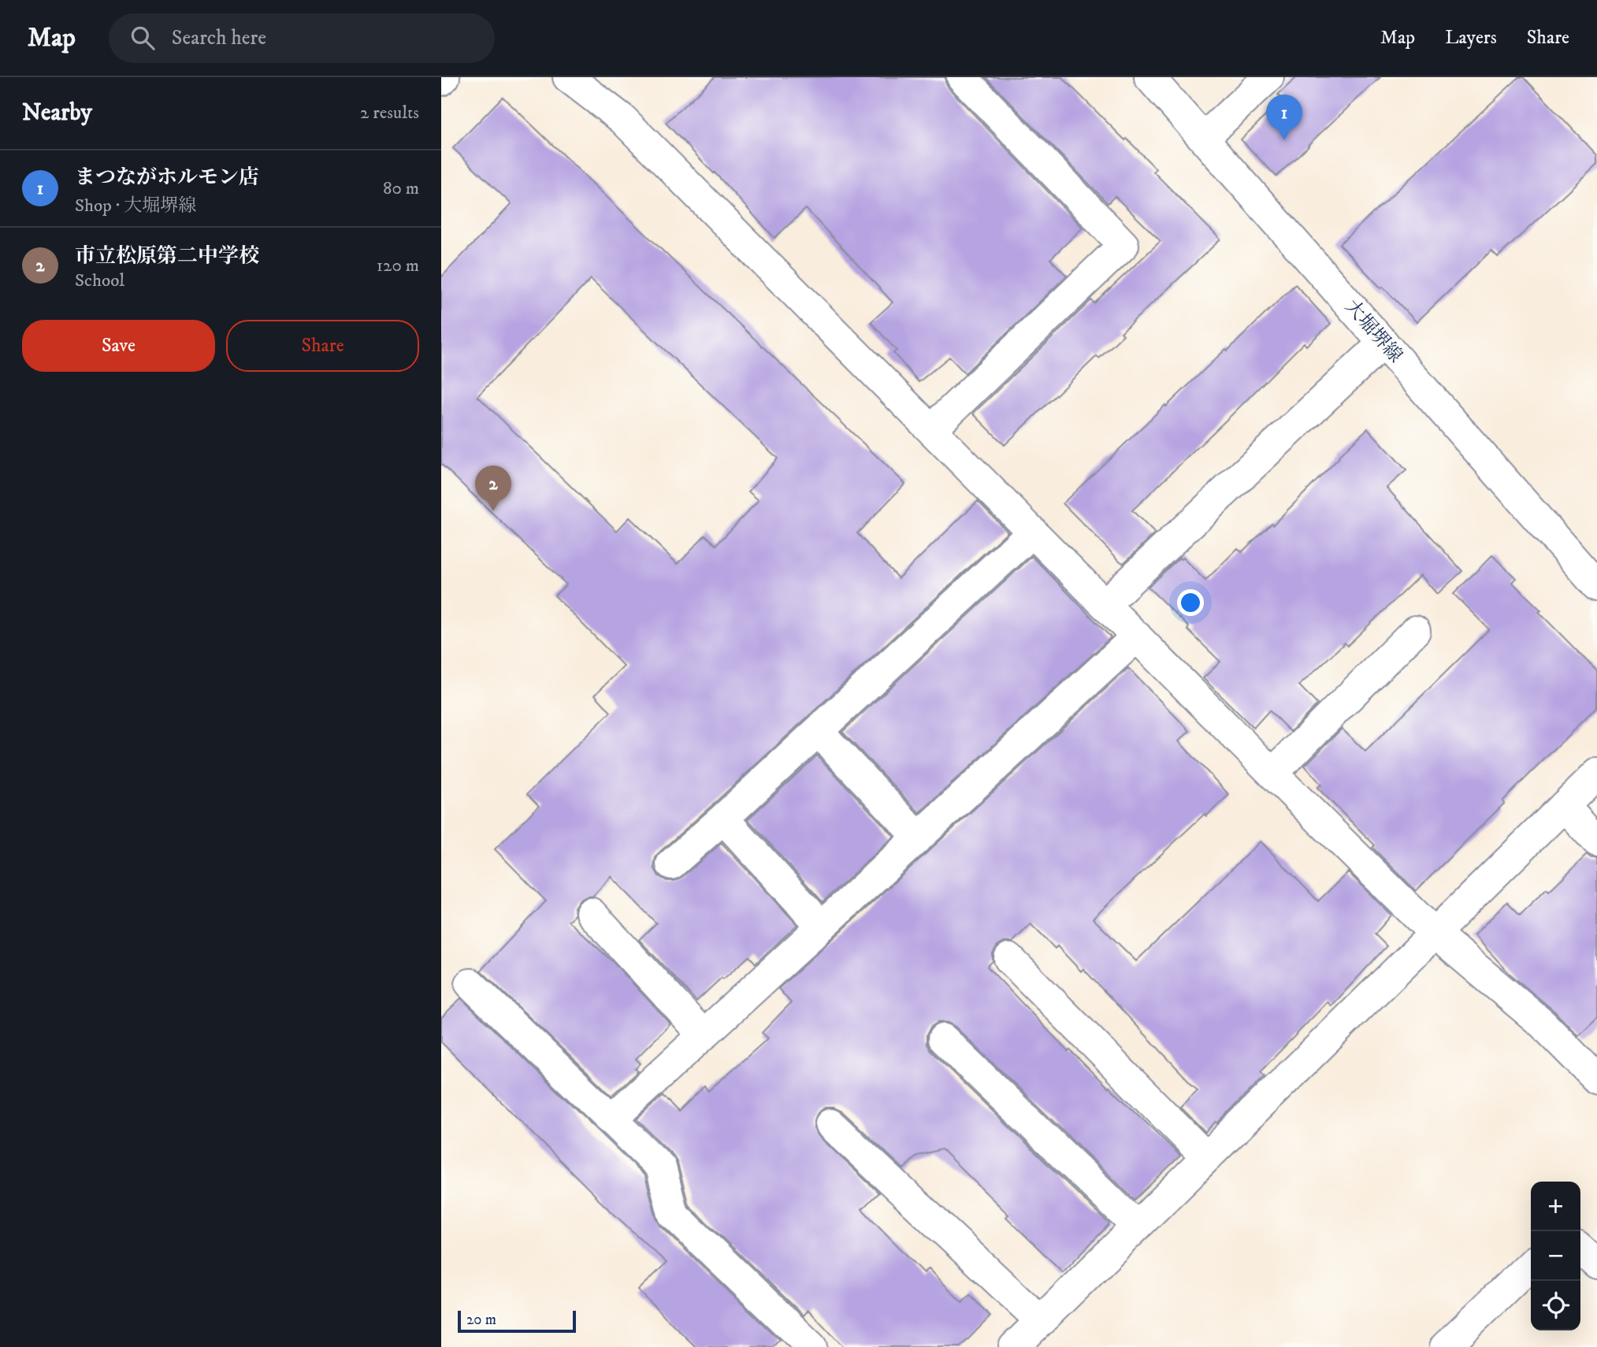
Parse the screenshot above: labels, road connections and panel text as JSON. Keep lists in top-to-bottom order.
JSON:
{
  "streets": {
    "street": ["大堀堺線"]
  },
  "scale_bar": "20 m",
  "page": {
    "header": "Map",
    "search": "Search here",
    "nav": ["Map", "Layers", "Share"],
    "heading": ["Nearby", "2 results"],
    "pins": ["1", "2"],
    "list": [
      {
        "mark": "1",
        "name": "まつながホルモン店",
        "note": "Shop · 大堀堺線",
        "value": "80 m"
      },
      {
        "mark": "2",
        "name": "市立松原第二中学校",
        "note": "School",
        "value": "120 m"
      }
    ],
    "buttons": ["Save", "Share"],
    "map_buttons": ["+", "−"],
    "scale": "20 m"
  }
}
